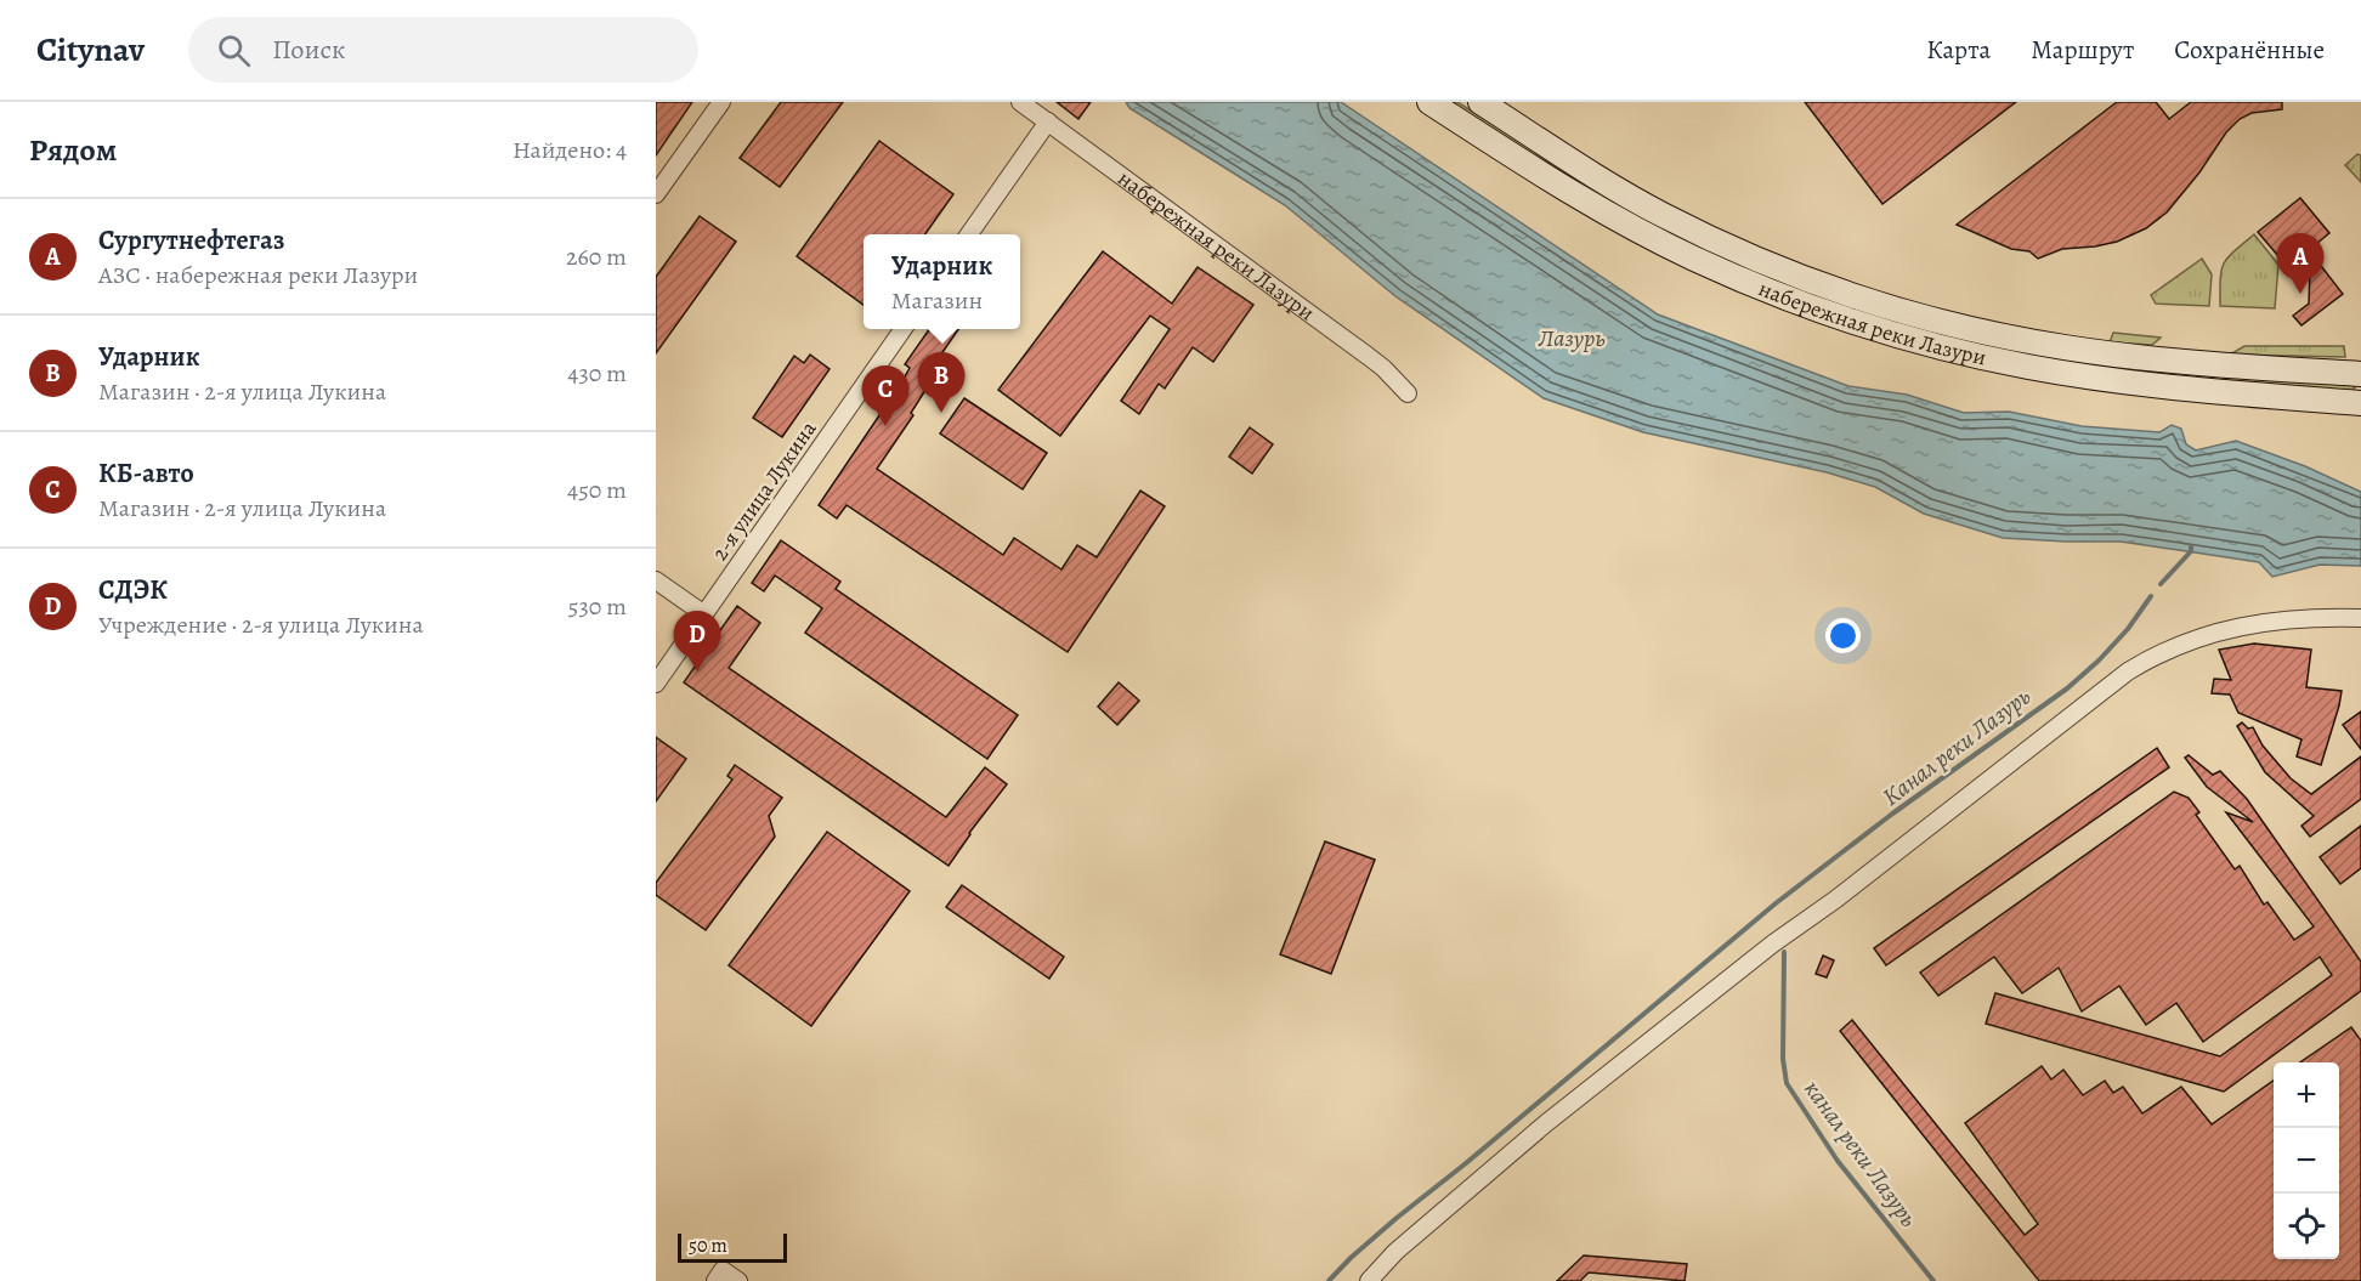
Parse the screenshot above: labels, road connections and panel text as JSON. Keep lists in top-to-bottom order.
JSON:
{
  "streets": {
    "main road": ["набережная реки Лазури"],
    "street": ["2-я улица Лукина"]
  },
  "water": ["Лазурь", "Канал реки Лазурь", "канал реки Лазурь"],
  "scale_bar": "50 m",
  "page": {
    "header": "Citynav",
    "search": "Поиск",
    "nav": ["Карта", "Маршрут", "Сохранённые"],
    "heading": ["Рядом", "Найдено: 4"],
    "list": [
      {
        "mark": "A",
        "name": "Сургутнефтегаз",
        "note": "АЗС · набережная реки Лазури",
        "value": "260 m"
      },
      {
        "mark": "B",
        "name": "Ударник",
        "note": "Магазин · 2-я улица Лукина",
        "value": "430 m"
      },
      {
        "mark": "C",
        "name": "КБ-авто",
        "note": "Магазин · 2-я улица Лукина",
        "value": "450 m"
      },
      {
        "mark": "D",
        "name": "СДЭК",
        "note": "Учреждение · 2-я улица Лукина",
        "value": "530 m"
      }
    ],
    "pins": [
      "A",
      "B",
      "C",
      "D"
    ],
    "popup": ["Ударник", "Магазин"],
    "map_buttons": ["+", "−"],
    "scale": "50 m"
  }
}
